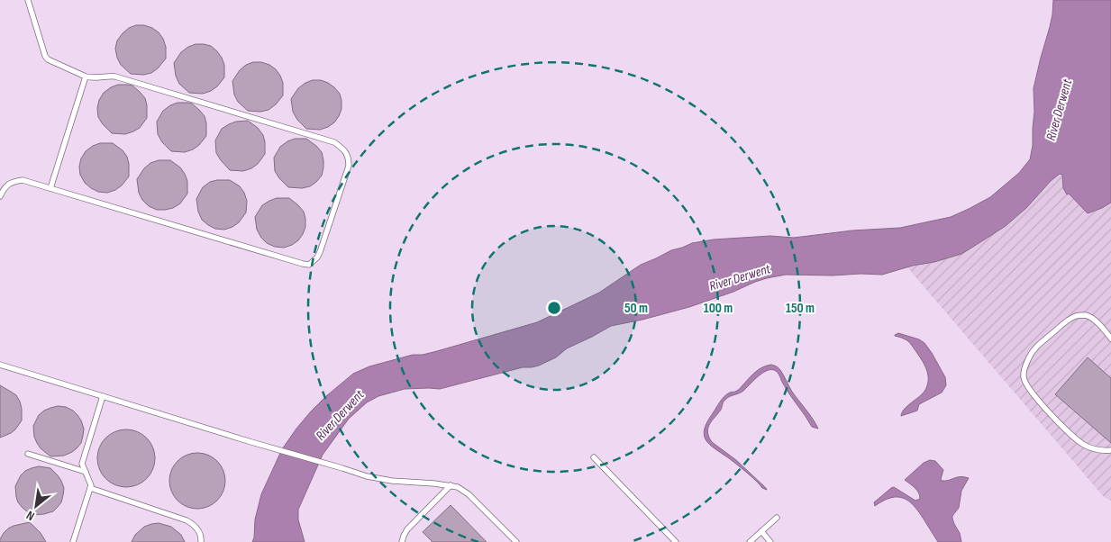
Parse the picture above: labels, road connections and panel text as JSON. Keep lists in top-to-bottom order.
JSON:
{
  "water": ["River Derwent"],
  "north": "bottom left",
  "rings": ["50 m", "100 m", "150 m"]
}
